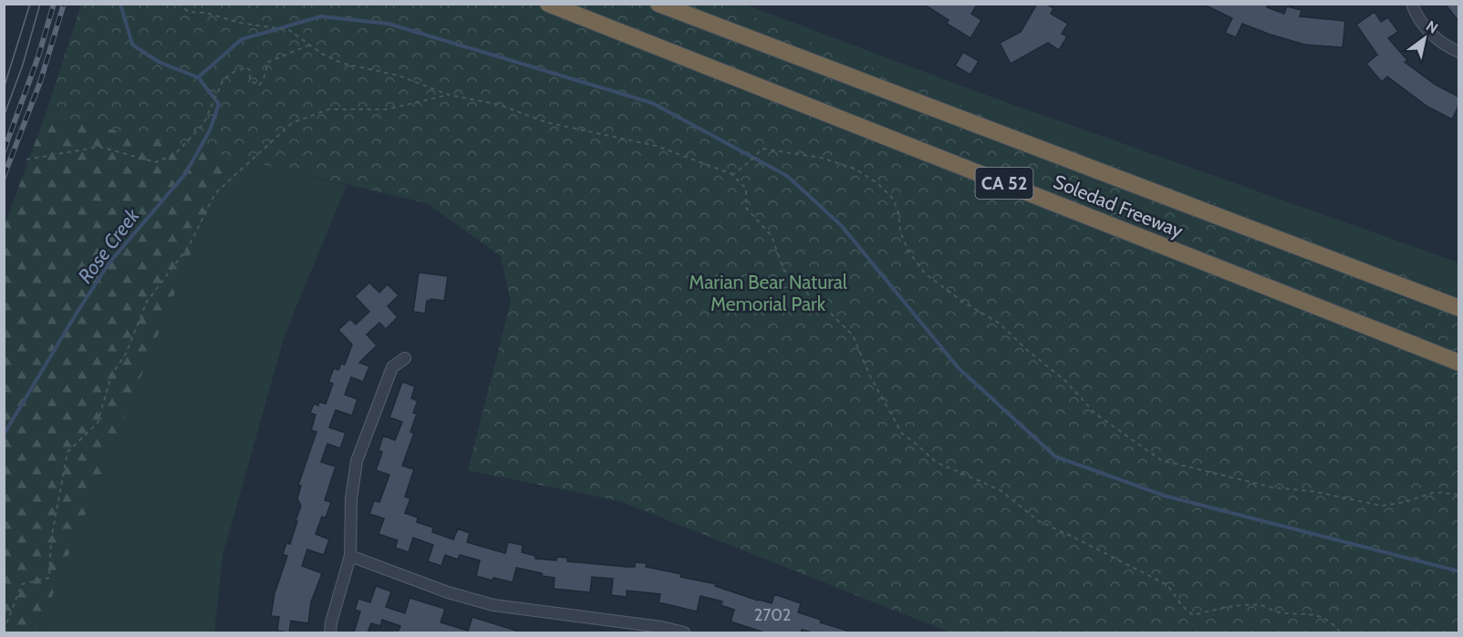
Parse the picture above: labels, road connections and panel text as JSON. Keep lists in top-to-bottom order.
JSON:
{
  "streets": {
    "highway": ["CA 52", "Soledad Freeway"]
  },
  "water": ["Rose Creek"],
  "parks": ["Marian Bear Natural Memorial Park"],
  "house_numbers": ["2702"],
  "north": "top right"
}
